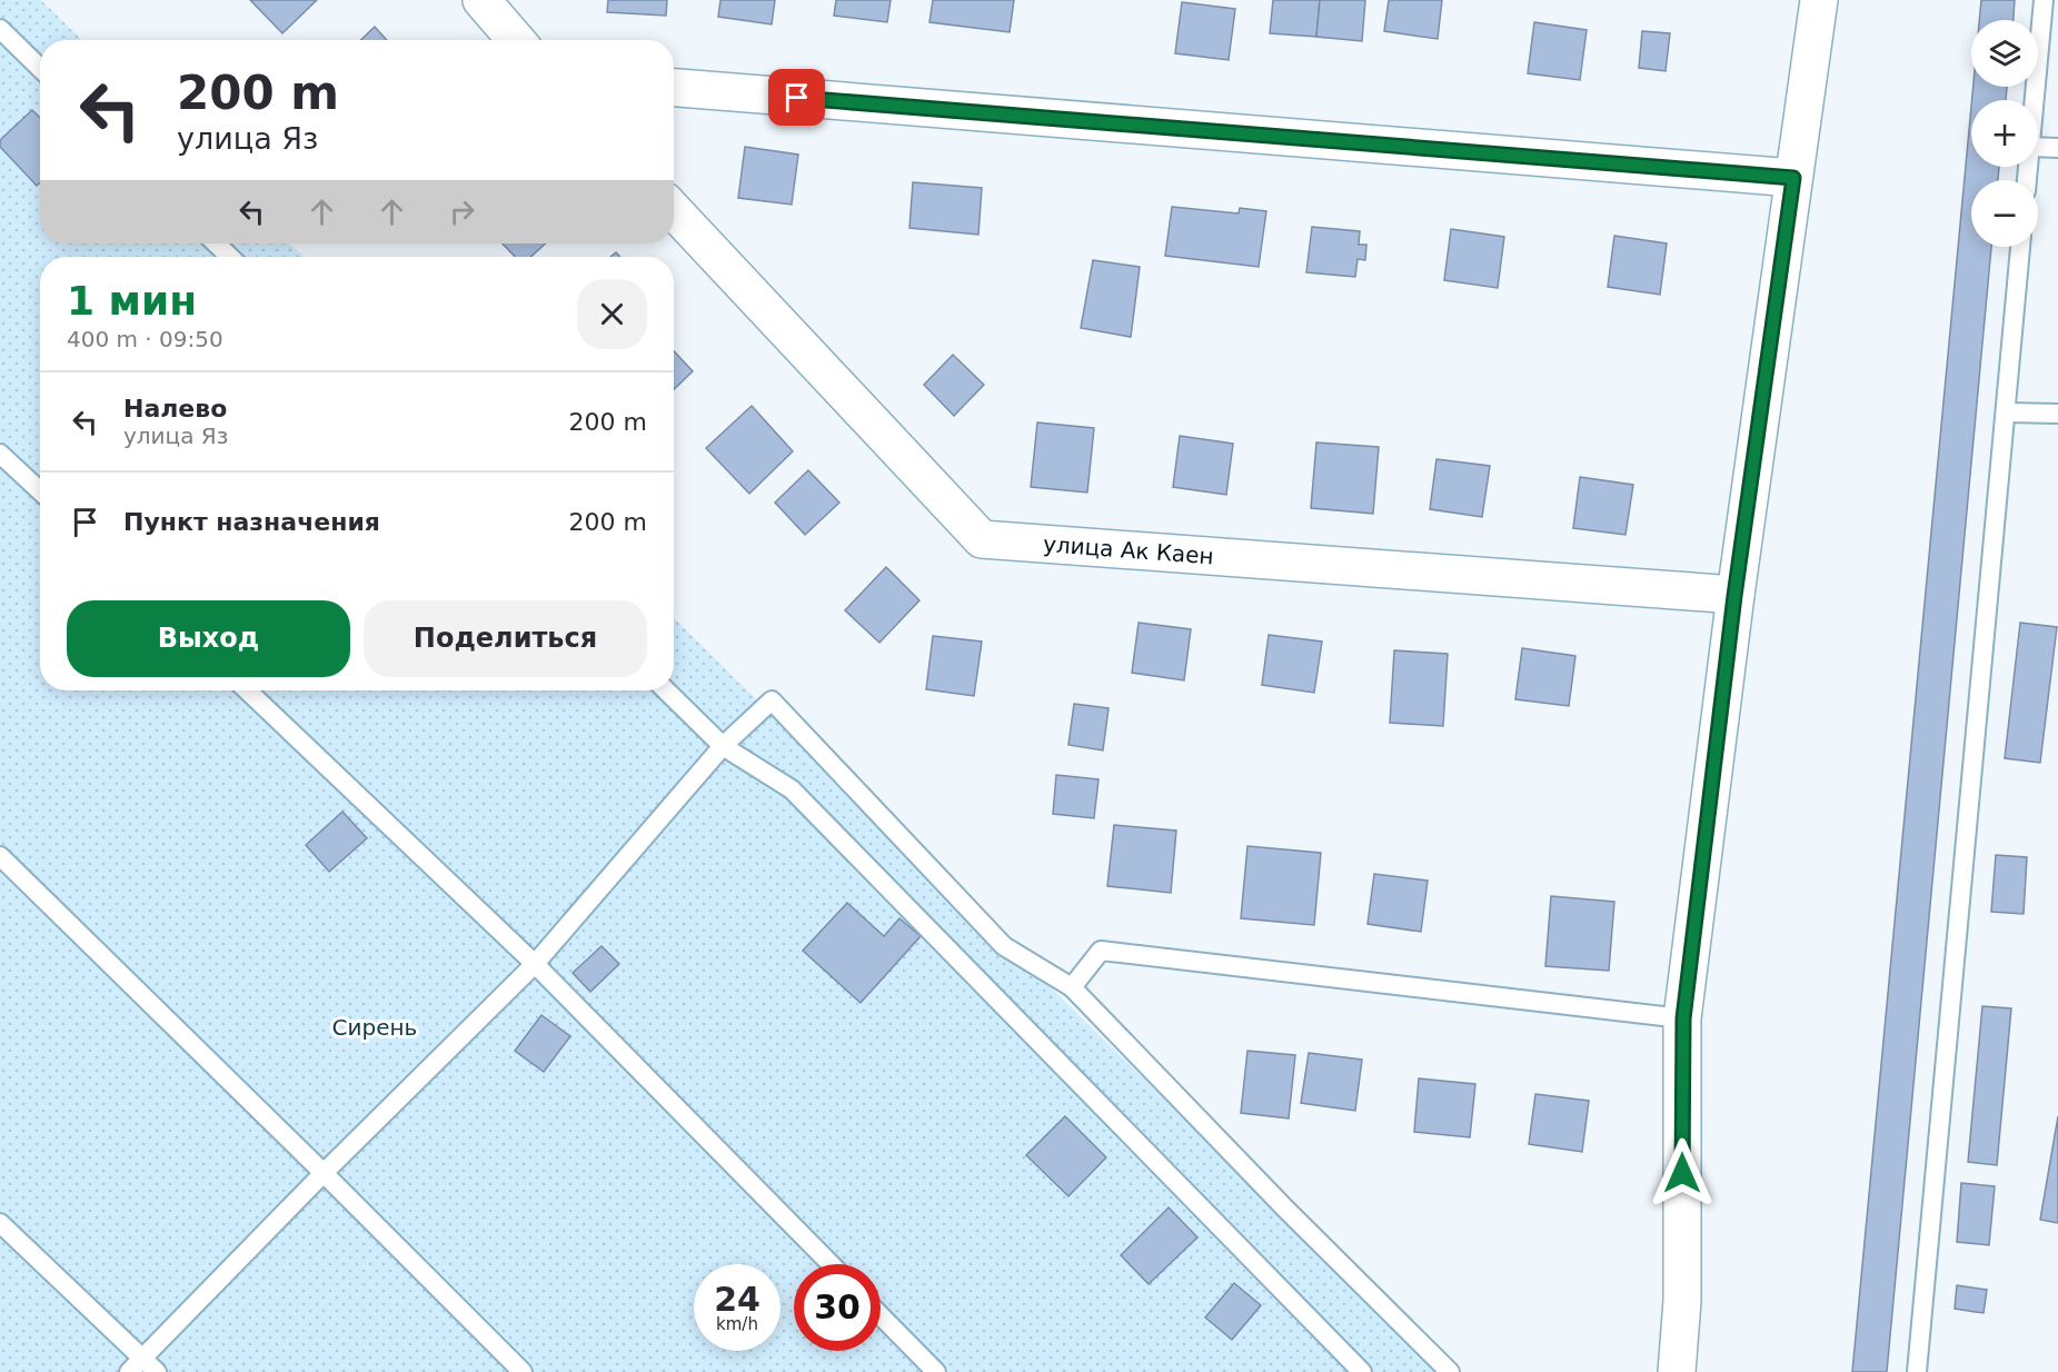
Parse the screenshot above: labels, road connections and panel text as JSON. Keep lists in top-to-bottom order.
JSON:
{
  "streets": {
    "street": ["улица Ак Каен"]
  },
  "parks": ["Сирень"],
  "page": {
    "map_buttons": ["+", "−"],
    "turn": ["200 m", "улица Яз"],
    "heading": ["1 мин", "400 m · 09:50"],
    "list": [
      {
        "name": "Налево",
        "note": "улица Яз",
        "value": "200 m"
      },
      {
        "name": "Пункт назначения",
        "value": "200 m"
      }
    ],
    "buttons": ["Выход", "Поделиться"],
    "speed": "24 km/h",
    "limit": "30"
  }
}
